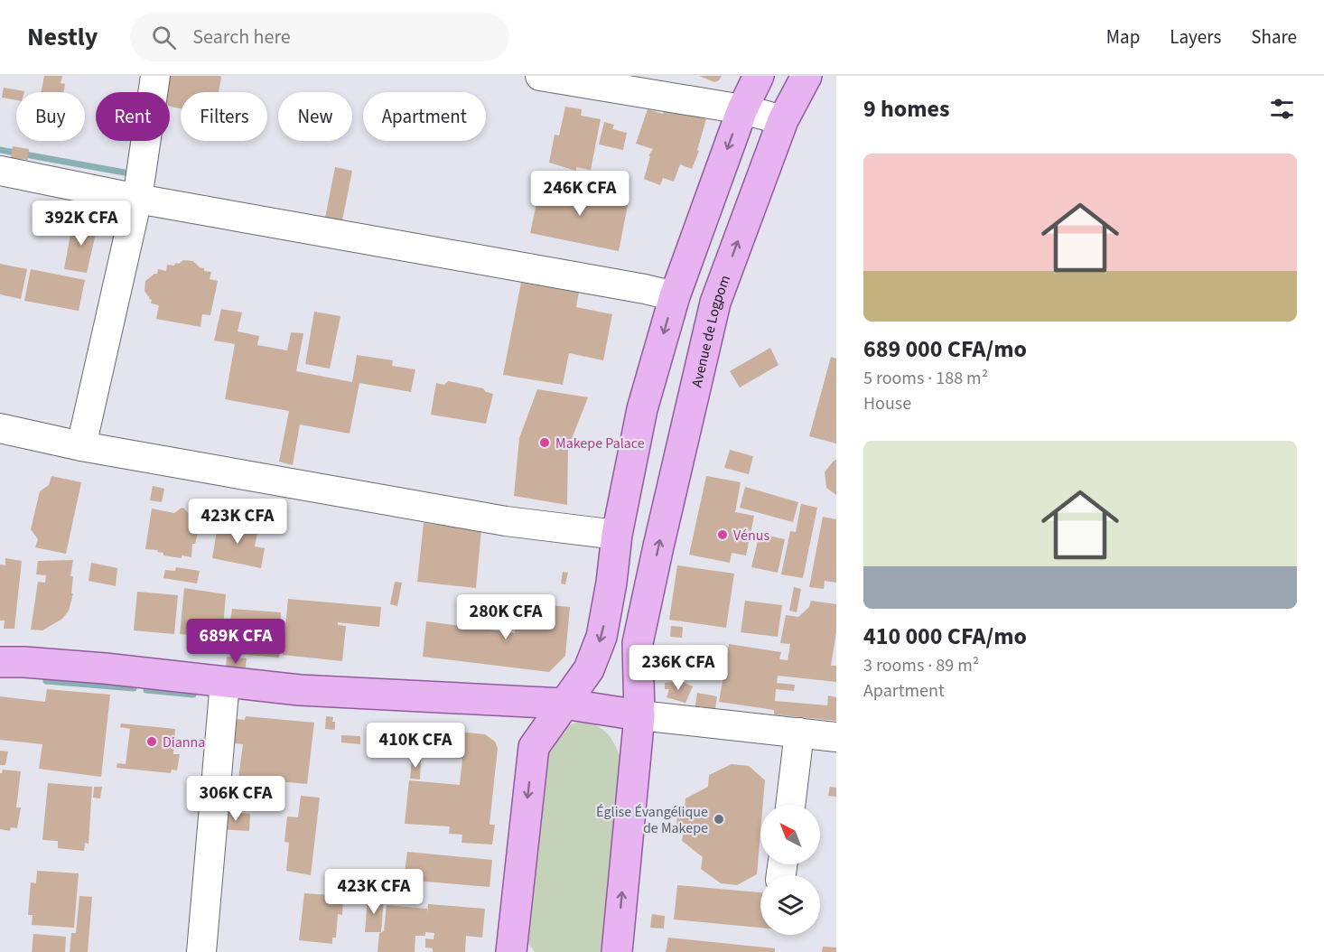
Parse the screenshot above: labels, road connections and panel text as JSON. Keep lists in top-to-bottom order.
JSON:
{
  "streets": {
    "main road": ["Avenue de Logpom"]
  },
  "places": [
    "Makepe Palace",
    "Vénus",
    "Dianna",
    "Église Évangélique de Makepe"
  ],
  "north": "top left",
  "page": {
    "header": "Nestly",
    "search": "Search here",
    "nav": ["Map", "Layers", "Share"],
    "heading": "9 homes",
    "chip": [
      "Buy",
      "Rent",
      "Filters",
      "New",
      "Apartment"
    ],
    "list": [
      {
        "name": "689 000 CFA/mo",
        "note": "5 rooms · 188 m² · House"
      },
      {
        "name": "410 000 CFA/mo",
        "note": "3 rooms · 89 m² · Apartment"
      }
    ],
    "price": [
      "246K CFA",
      "392K CFA",
      "423K CFA",
      "280K CFA",
      "689K CFA",
      "236K CFA",
      "410K CFA",
      "306K CFA",
      "423K CFA"
    ]
  }
}
